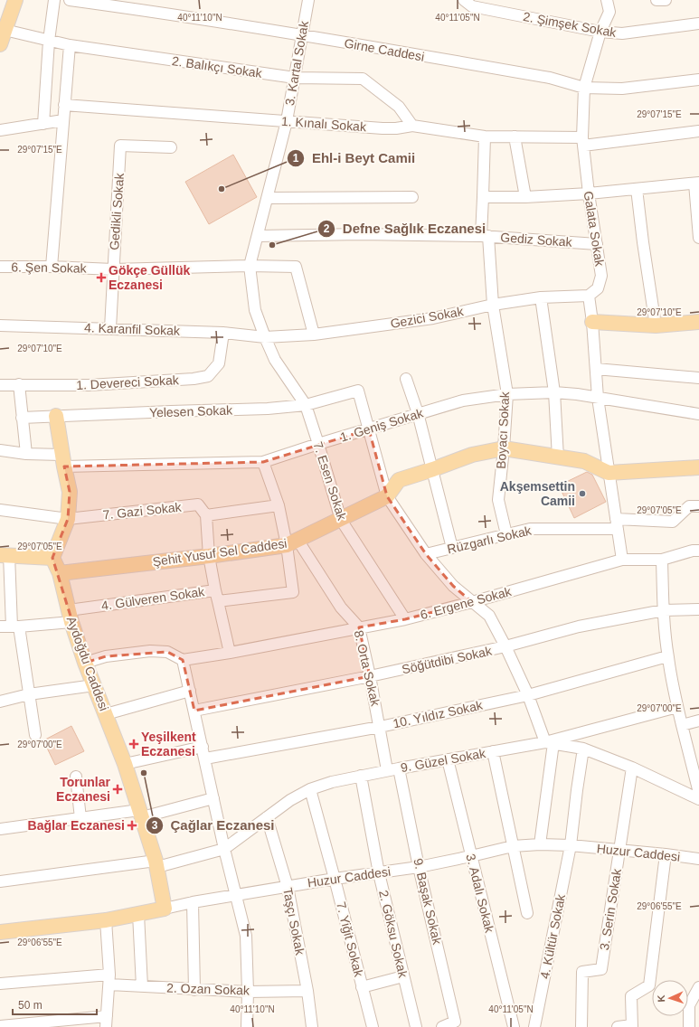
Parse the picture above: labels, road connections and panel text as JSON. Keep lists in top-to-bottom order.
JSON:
{
  "streets": {
    "main road": ["Şehit Yusuf Sel Caddesi", "Aydoğdu Caddesi", "Huzur Caddesi"],
    "street": [
      "2. Şimşek Sokak",
      "Girne Caddesi",
      "3. Kartal Sokak",
      "2. Balıkçı Sokak",
      "1. Kınalı Sokak",
      "Gedikli Sokak",
      "Galata Sokak",
      "Gediz Sokak",
      "6. Şen Sokak",
      "Gezici Sokak",
      "4. Karanfil Sokak",
      "1. Devereci Sokak",
      "Yelesen Sokak",
      "1. Geniş Sokak",
      "Boyacı Sokak",
      "7. Esen Sokak",
      "7. Gazi Sokak",
      "Rüzgarlı Sokak",
      "4. Gülveren Sokak",
      "6. Ergene Sokak",
      "Söğütdibi Sokak",
      "8. Orta Sokak",
      "10. Yıldız Sokak",
      "9. Güzel Sokak",
      "3. Adalı Sokak",
      "9. Başak Sokak",
      "3. Serin Sokak",
      "Taşçı Sokak",
      "2. Göksu Sokak",
      "4. Kültür Sokak",
      "7. Yiğit Sokak",
      "2. Ozan Sokak"
    ]
  },
  "crossings": [
    ["2. Şimşek Sokak", "Galata Sokak"],
    ["Girne Caddesi", "3. Kartal Sokak"],
    ["Girne Caddesi", "Galata Sokak"],
    ["3. Kartal Sokak", "2. Balıkçı Sokak"],
    ["3. Kartal Sokak", "1. Kınalı Sokak"],
    ["3. Kartal Sokak", "Gediz Sokak"],
    ["3. Kartal Sokak", "6. Şen Sokak"],
    ["3. Kartal Sokak", "Gezici Sokak"],
    ["3. Kartal Sokak", "4. Karanfil Sokak"],
    ["3. Kartal Sokak", "7. Esen Sokak"],
    ["2. Balıkçı Sokak", "1. Kınalı Sokak"],
    ["1. Kınalı Sokak", "Galata Sokak"],
    ["1. Kınalı Sokak", "Boyacı Sokak"],
    ["Gedikli Sokak", "6. Şen Sokak"],
    ["Gedikli Sokak", "4. Karanfil Sokak"],
    ["Galata Sokak", "Gediz Sokak"],
    ["Galata Sokak", "Gezici Sokak"],
    ["Gediz Sokak", "Boyacı Sokak"],
    ["6. Şen Sokak", "Gezici Sokak"],
    ["Gezici Sokak", "4. Karanfil Sokak"],
    ["Gezici Sokak", "Boyacı Sokak"],
    ["Gezici Sokak", "7. Esen Sokak"],
    ["4. Karanfil Sokak", "1. Devereci Sokak"],
    ["4. Karanfil Sokak", "7. Esen Sokak"],
    ["Yelesen Sokak", "1. Geniş Sokak"],
    ["Yelesen Sokak", "7. Esen Sokak"],
    ["1. Geniş Sokak", "Boyacı Sokak"],
    ["1. Geniş Sokak", "7. Esen Sokak"],
    ["Boyacı Sokak", "Rüzgarlı Sokak"],
    ["Boyacı Sokak", "Şehit Yusuf Sel Caddesi"],
    ["7. Esen Sokak", "Şehit Yusuf Sel Caddesi"],
    ["7. Esen Sokak", "6. Ergene Sokak"],
    ["Şehit Yusuf Sel Caddesi", "4. Gülveren Sokak"],
    ["Şehit Yusuf Sel Caddesi", "Aydoğdu Caddesi"],
    ["Şehit Yusuf Sel Caddesi", "8. Orta Sokak"],
    ["4. Gülveren Sokak", "Aydoğdu Caddesi"],
    ["4. Gülveren Sokak", "8. Orta Sokak"],
    ["6. Ergene Sokak", "8. Orta Sokak"],
    ["Söğütdibi Sokak", "8. Orta Sokak"],
    ["Aydoğdu Caddesi", "Huzur Caddesi"],
    ["8. Orta Sokak", "10. Yıldız Sokak"],
    ["8. Orta Sokak", "9. Güzel Sokak"],
    ["9. Güzel Sokak", "3. Adalı Sokak"],
    ["9. Güzel Sokak", "9. Başak Sokak"],
    ["9. Güzel Sokak", "Taşçı Sokak"],
    ["9. Güzel Sokak", "2. Göksu Sokak"],
    ["9. Güzel Sokak", "7. Yiğit Sokak"],
    ["Huzur Caddesi", "3. Adalı Sokak"],
    ["Huzur Caddesi", "9. Başak Sokak"],
    ["Huzur Caddesi", "3. Serin Sokak"],
    ["Huzur Caddesi", "Taşçı Sokak"],
    ["Huzur Caddesi", "2. Göksu Sokak"],
    ["Huzur Caddesi", "4. Kültür Sokak"],
    ["Huzur Caddesi", "7. Yiğit Sokak"],
    ["Taşçı Sokak", "2. Ozan Sokak"]
  ],
  "places": {
    "other": [
      "Ehl-i Beyt Camii",
      "Defne Sağlık Eczanesi",
      "Akşemsettin Camii",
      "Çağlar Eczanesi"
    ],
    "health": [
      "Gökçe Güllük Eczanesi",
      "Yeşilkent Eczanesi",
      "Torunlar Eczanesi",
      "Bağlar Eczanesi"
    ]
  },
  "scale_bar": "50 m",
  "north": "left",
  "coordinates": [
    "40°11'10\"N",
    "40°11'05\"N",
    "29°07'15\"E",
    "29°07'10\"E",
    "29°07'05\"E",
    "29°07'00\"E",
    "29°06'55\"E"
  ]
}
